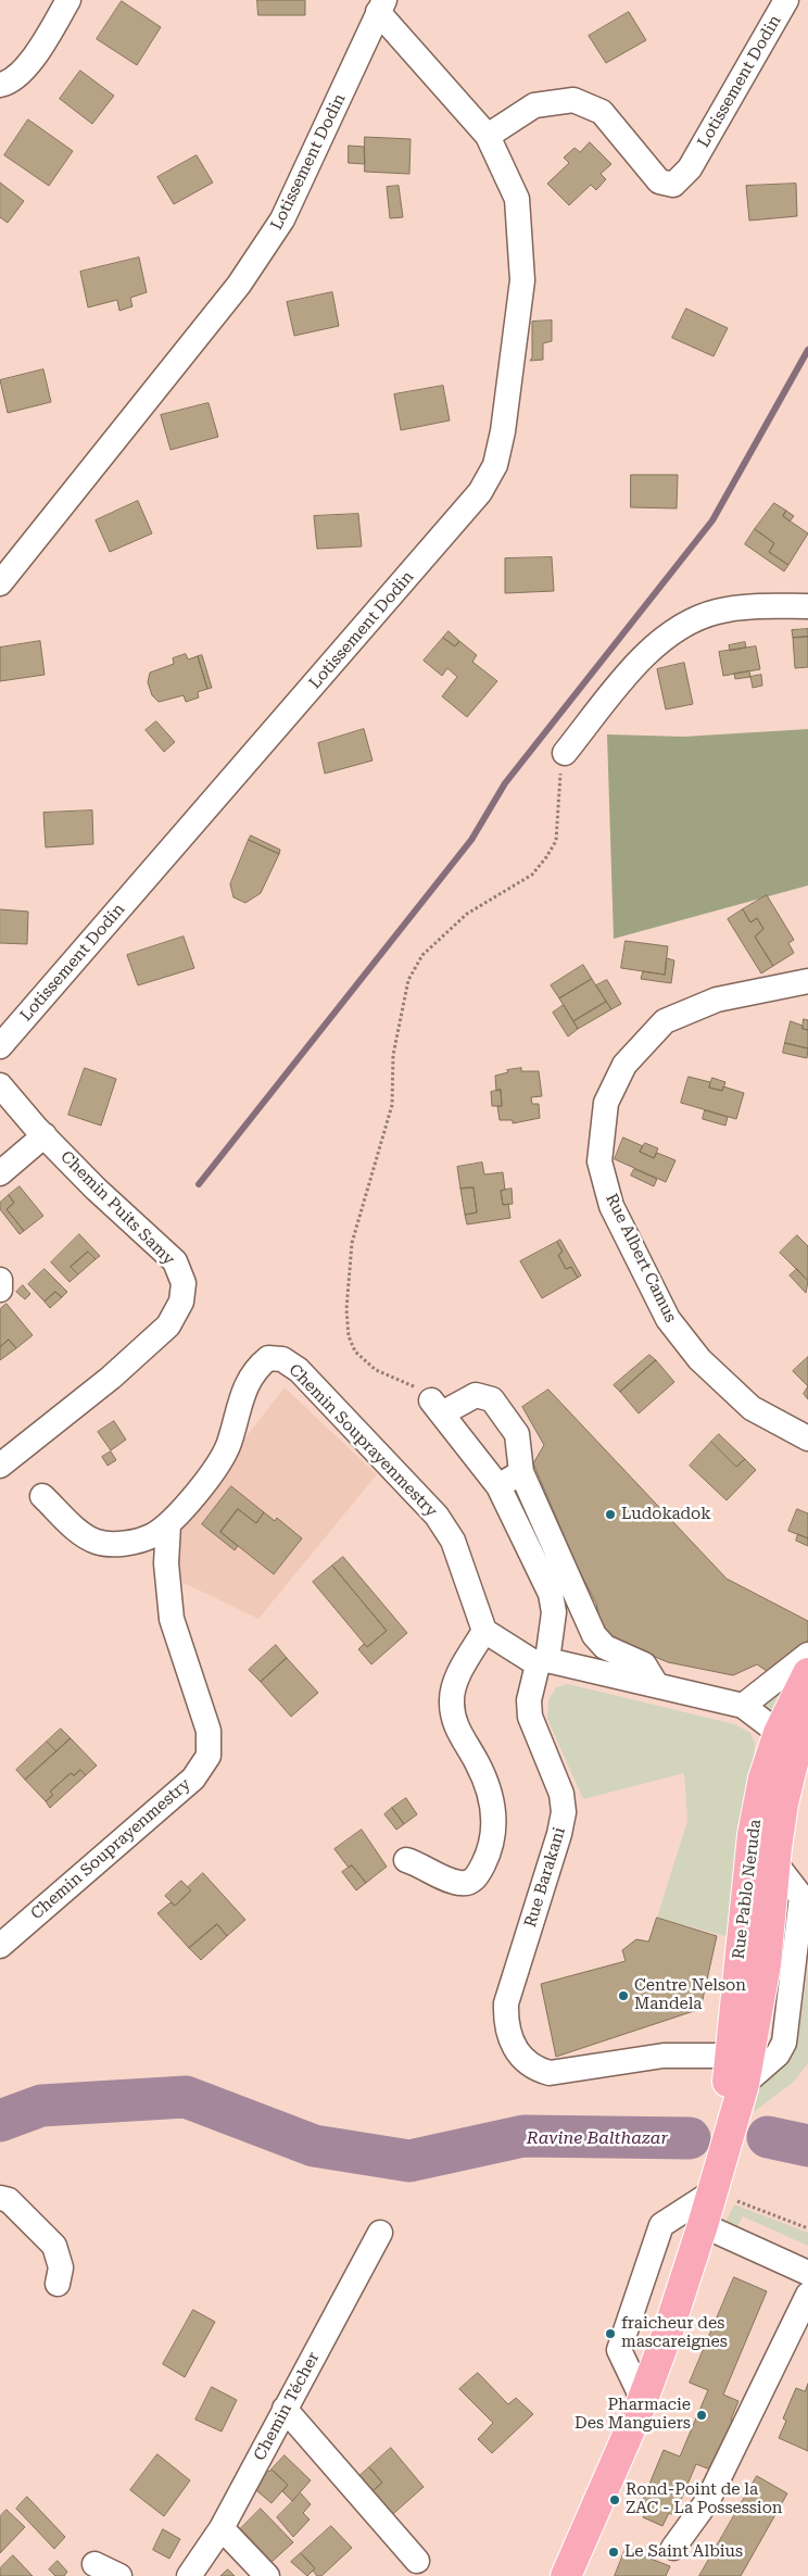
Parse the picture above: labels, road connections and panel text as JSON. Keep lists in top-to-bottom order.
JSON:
{
  "streets": {
    "main road": ["Rue Pablo Neruda"],
    "street": [
      "Lotissement Dodin",
      "Chemin Puits Samy",
      "Rue Albert Camus",
      "Chemin Souprayenmestry",
      "Rue Barakani",
      "Chemin Técher"
    ]
  },
  "crossings": [
    ["Rue Barakani", "Rue Pablo Neruda"]
  ],
  "water": ["Ravine Balthazar"],
  "places": [
    "Ludokadok",
    "Centre Nelson Mandela",
    "fraicheur des mascareignes",
    "Pharmacie Des Manguiers",
    "Rond-Point de la ZAC - La Possession",
    "Le Saint Albius"
  ]
}
